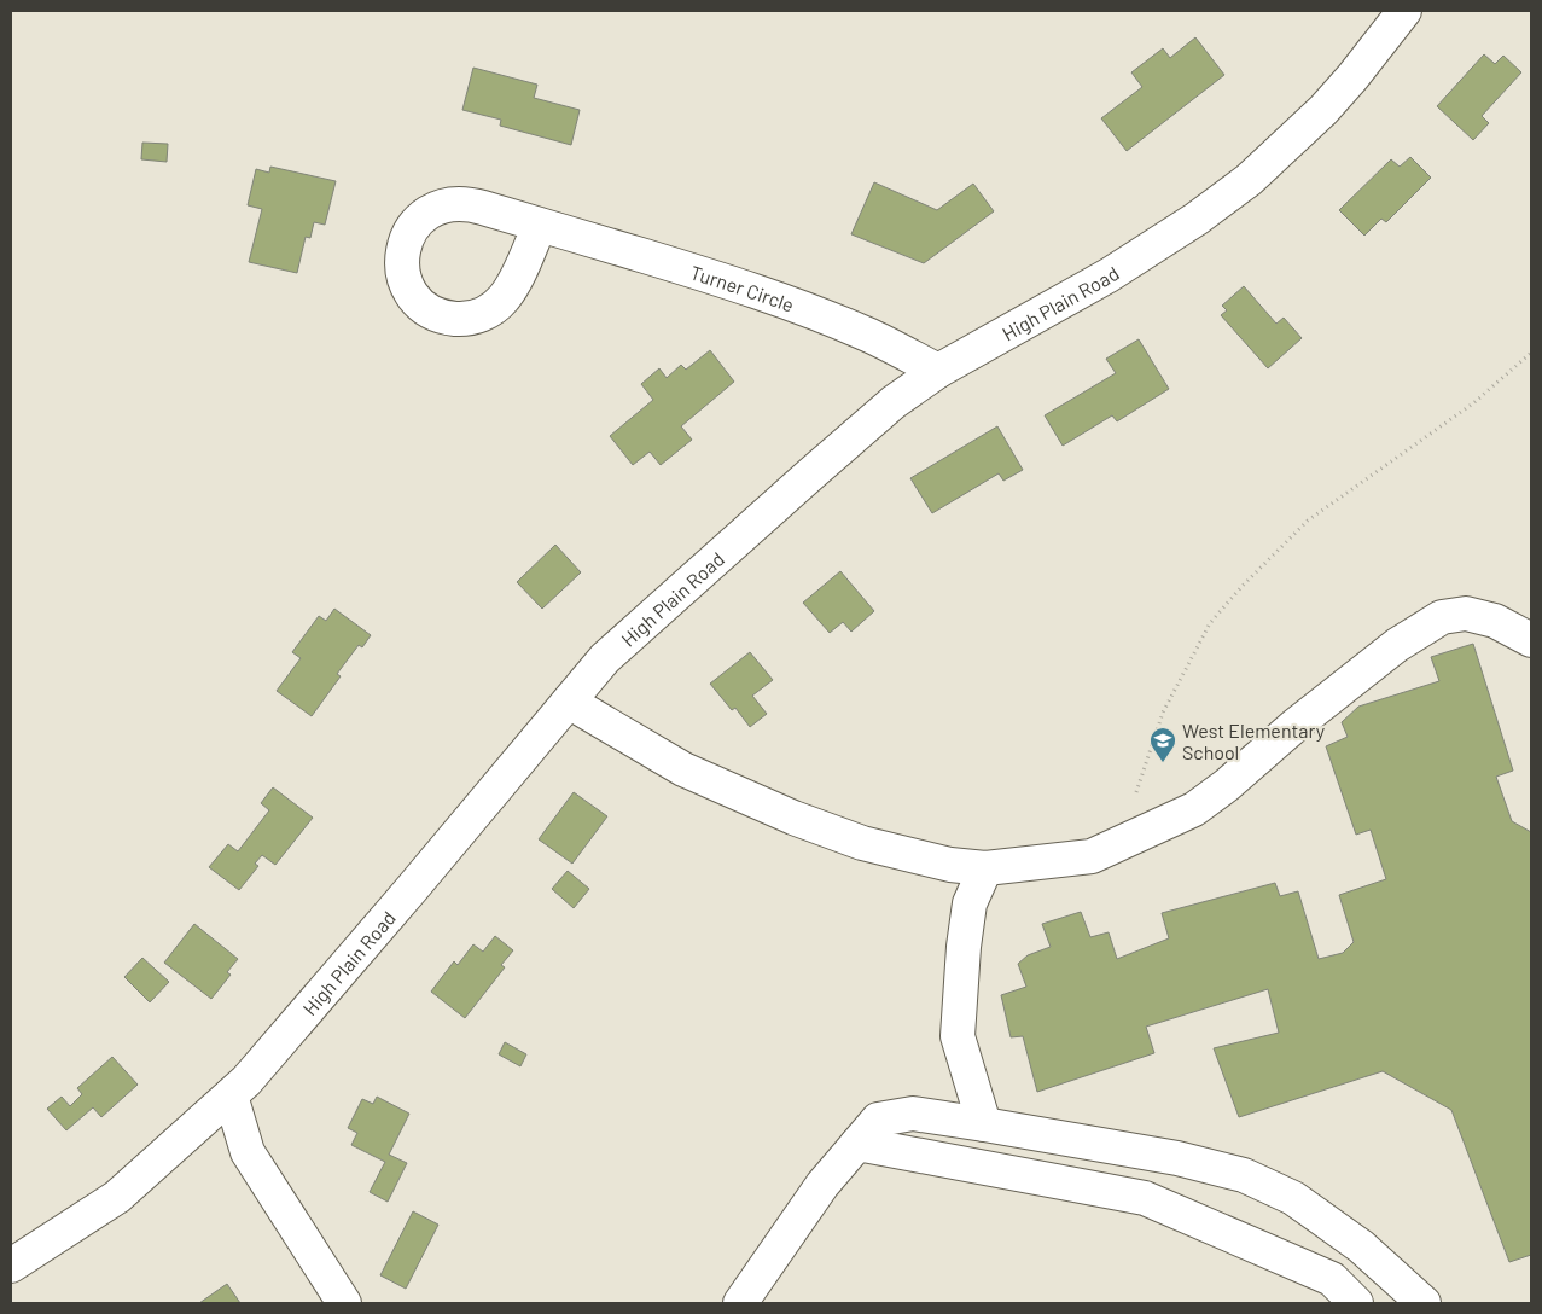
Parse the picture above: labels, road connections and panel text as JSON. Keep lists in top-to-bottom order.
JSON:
{
  "streets": {
    "street": ["Turner Circle", "High Plain Road"]
  },
  "crossings": [
    ["Turner Circle", "High Plain Road"]
  ],
  "places": {
    "school or university": ["West Elementary School"]
  }
}
